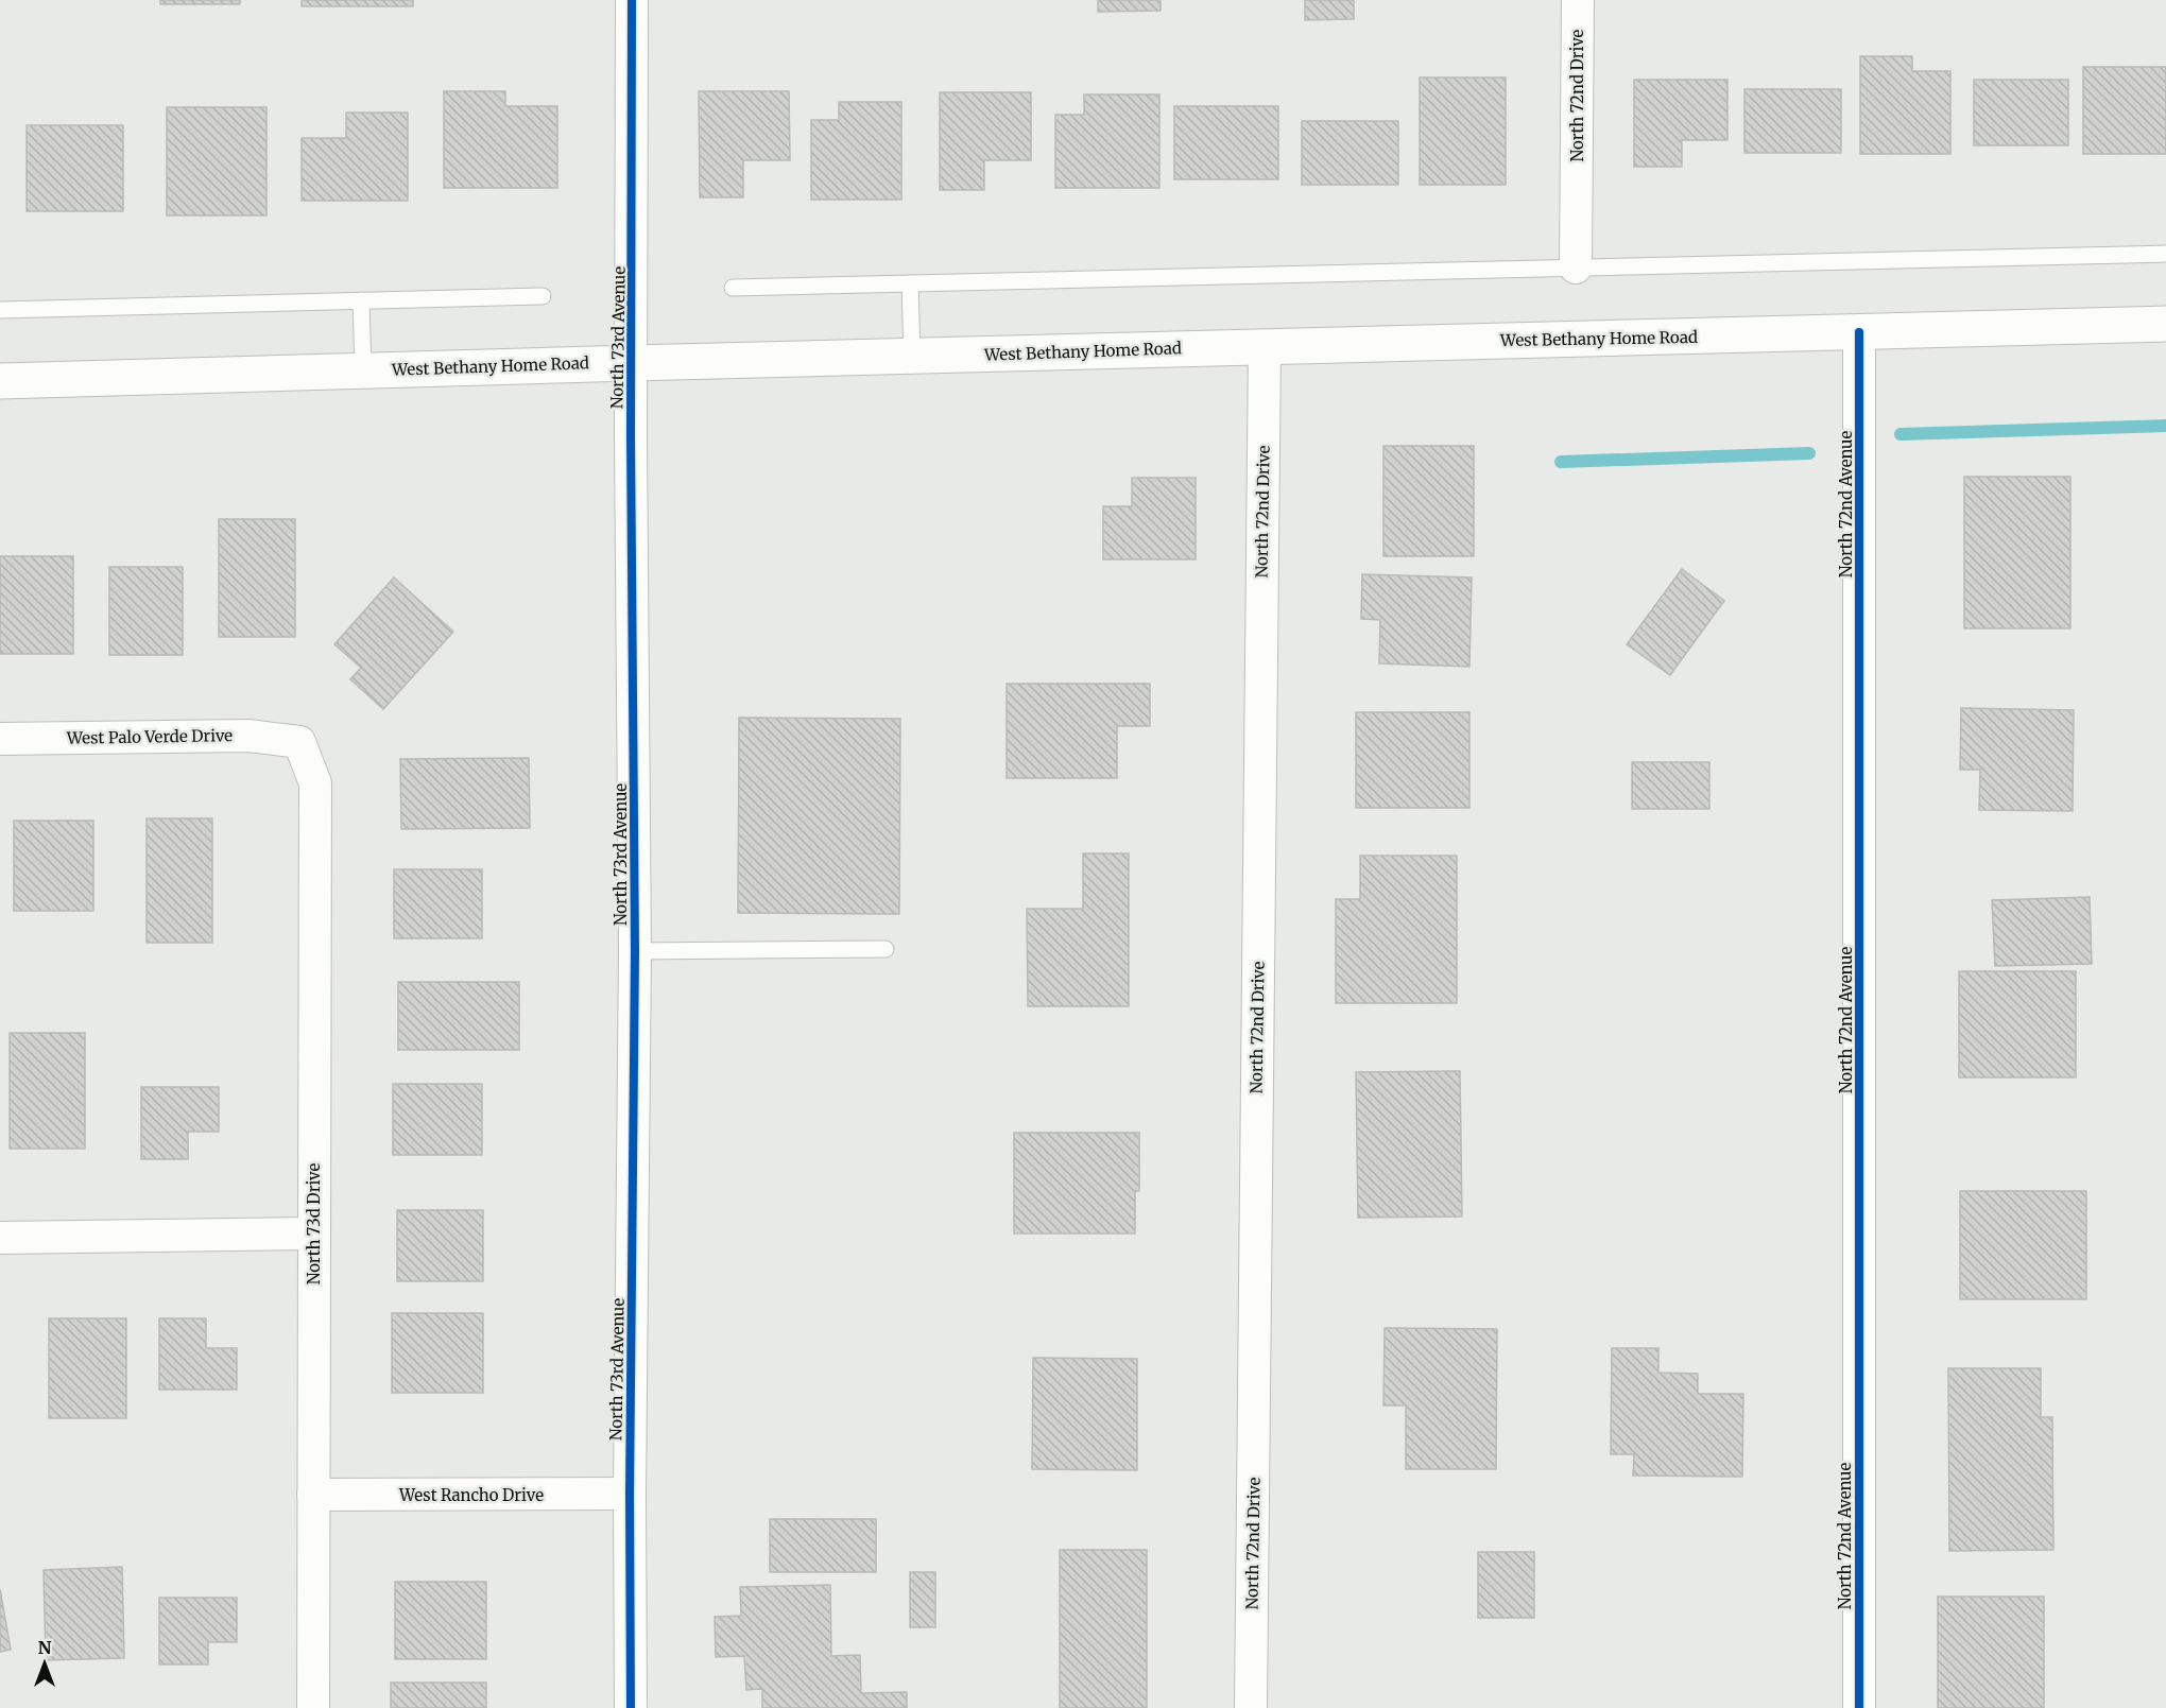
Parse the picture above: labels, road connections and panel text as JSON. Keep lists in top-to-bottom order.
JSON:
{
  "streets": {
    "main road": ["West Bethany Home Road"],
    "street": [
      "North 72nd Drive",
      "North 73rd Avenue",
      "North 72nd Avenue",
      "West Palo Verde Drive",
      "North 73d Drive",
      "West Rancho Drive"
    ]
  },
  "crossings": [
    ["North 72nd Drive", "West Bethany Home Road"],
    ["North 73rd Avenue", "West Bethany Home Road"],
    ["North 73rd Avenue", "West Rancho Drive"],
    ["West Bethany Home Road", "North 72nd Avenue"],
    ["West Palo Verde Drive", "North 73d Drive"],
    ["North 73d Drive", "West Rancho Drive"]
  ],
  "north": "top"
}
